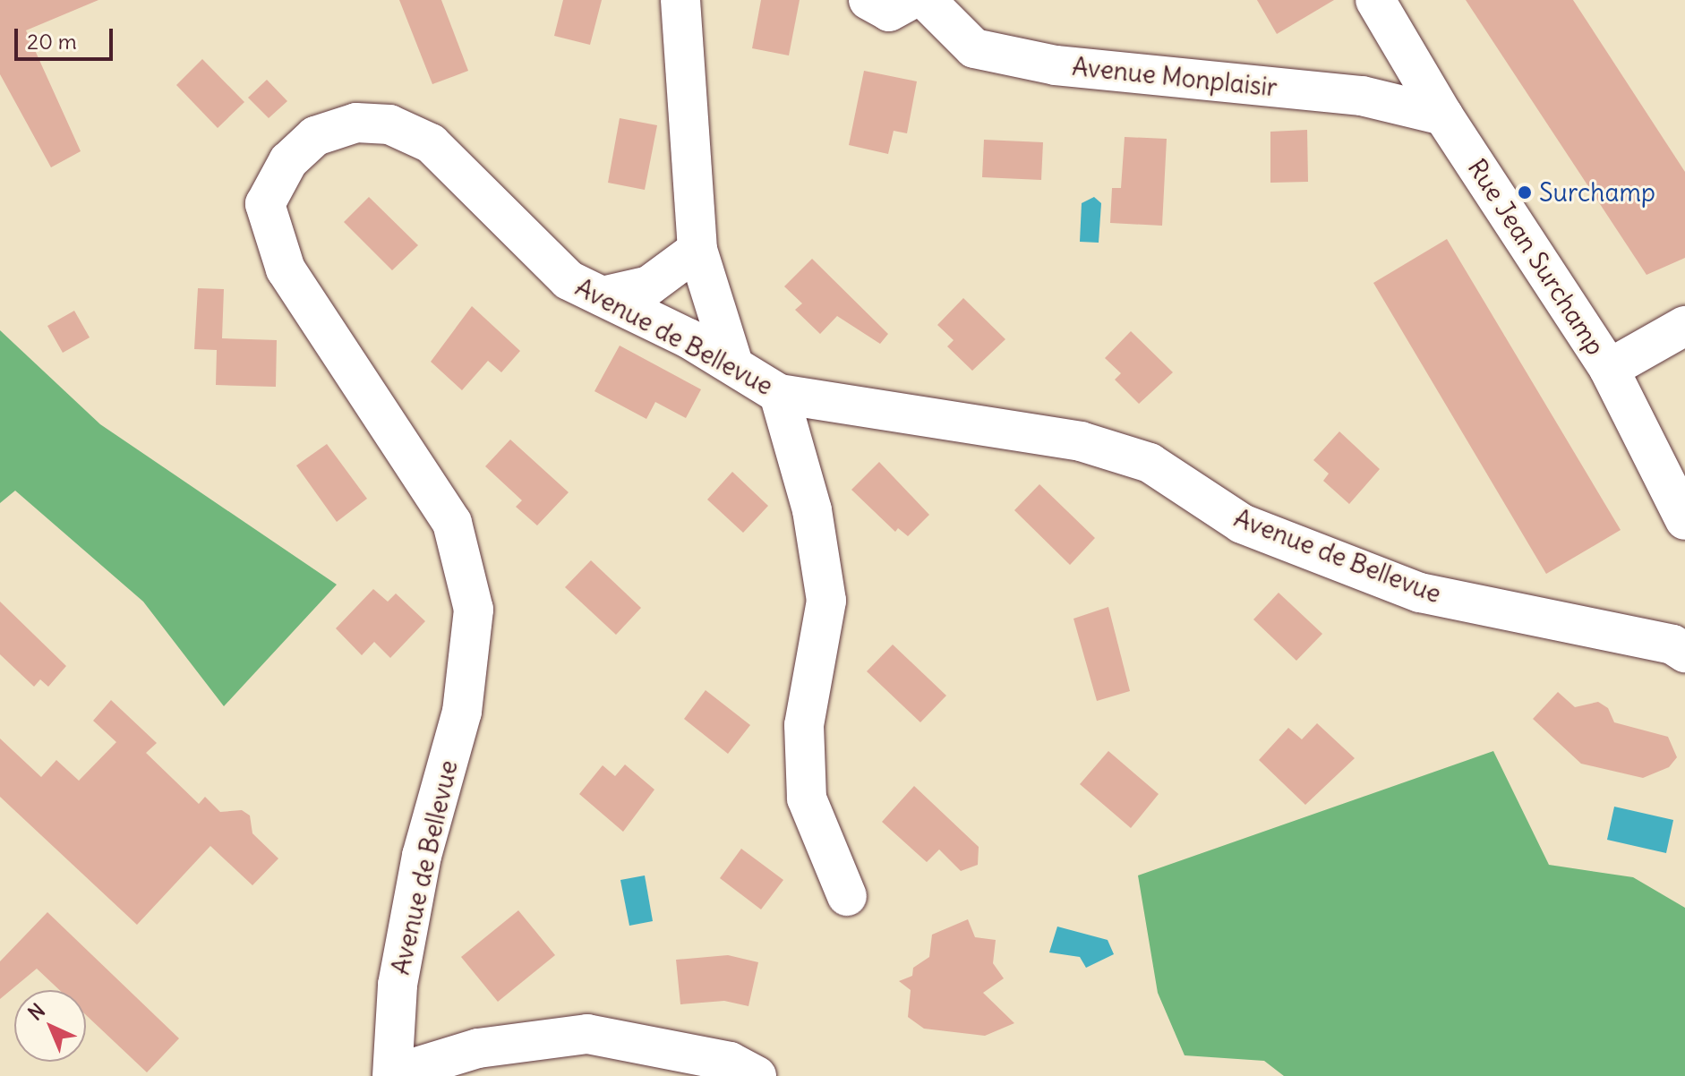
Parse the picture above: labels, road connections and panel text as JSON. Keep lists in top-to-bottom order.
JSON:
{
  "streets": {
    "street": ["Avenue Monplaisir", "Rue Jean Surchamp", "Avenue de Bellevue"]
  },
  "crossings": [
    ["Avenue Monplaisir", "Rue Jean Surchamp"]
  ],
  "places": ["Surchamp"],
  "scale_bar": "20 m",
  "north": "top left"
}
